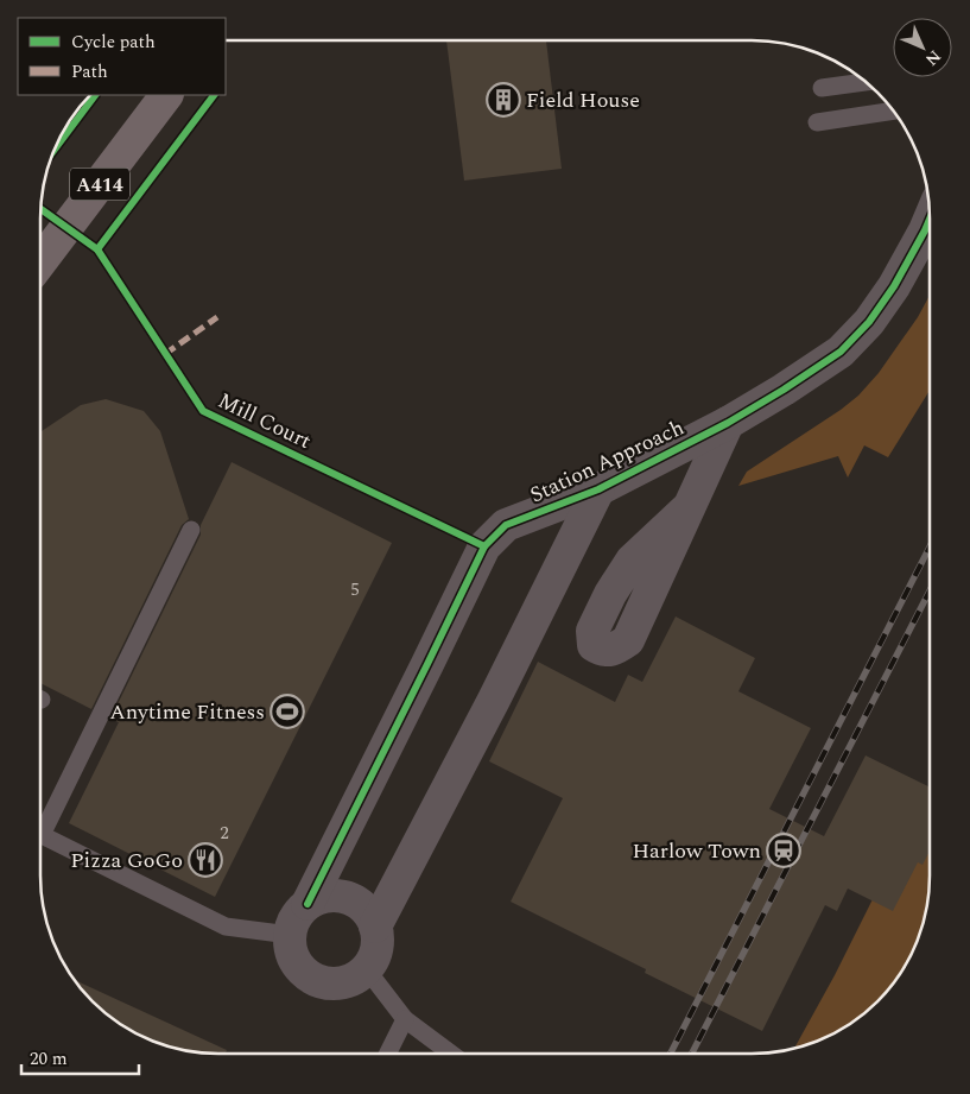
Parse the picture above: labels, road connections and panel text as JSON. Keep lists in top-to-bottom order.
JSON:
{
  "streets": {
    "highway": ["A414"],
    "street": ["Station Approach"],
    "cycle path": ["Mill Court"]
  },
  "places": {
    "building": ["Field House"],
    "sports": ["Anytime Fitness"],
    "station": ["Harlow Town"],
    "restaurant": ["Pizza GoGo"]
  },
  "house_numbers": ["5", "2"],
  "legend": ["Cycle path", "Path"],
  "scale_bar": "20 m",
  "north": "bottom right"
}
